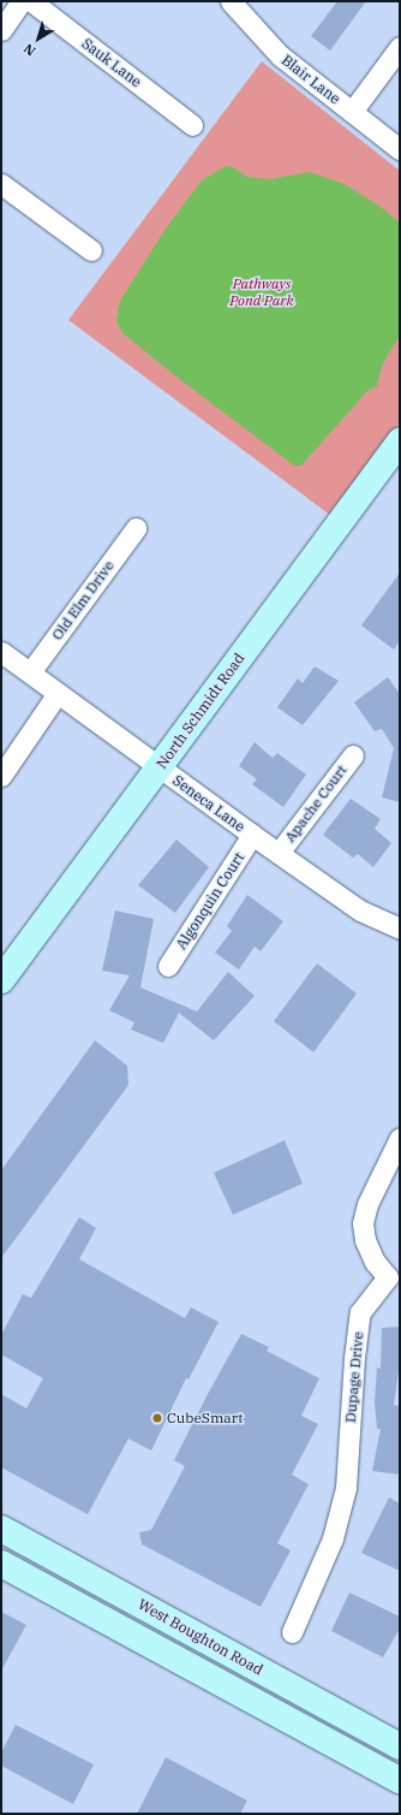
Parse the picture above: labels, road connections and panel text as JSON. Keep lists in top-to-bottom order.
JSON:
{
  "streets": {
    "main road": ["North Schmidt Road", "West Boughton Road"],
    "street": [
      "Sauk Lane",
      "Blair Lane",
      "Old Elm Drive",
      "Seneca Lane",
      "Apache Court",
      "Algonquin Court",
      "Dupage Drive"
    ]
  },
  "crossings": [
    ["Old Elm Drive", "Seneca Lane"],
    ["North Schmidt Road", "Seneca Lane"],
    ["Seneca Lane", "Apache Court"],
    ["Seneca Lane", "Algonquin Court"]
  ],
  "parks": ["Pathways Pond Park"],
  "places": ["CubeSmart"],
  "north": "bottom left"
}
